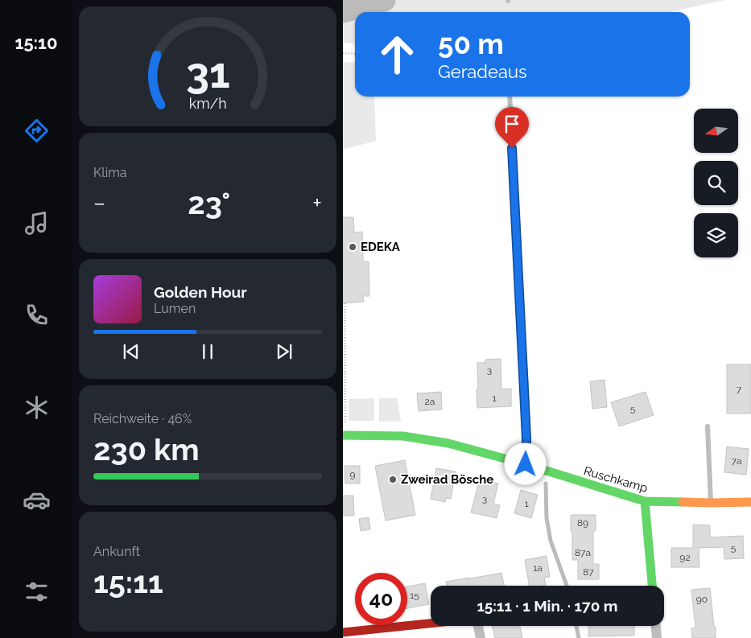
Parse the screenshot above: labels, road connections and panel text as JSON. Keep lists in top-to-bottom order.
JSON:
{
  "streets": {
    "main road": ["Ruschkamp"]
  },
  "places": ["EDEKA", "Zweirad Bösche"],
  "house_numbers": [
    "3",
    "7",
    "1",
    "2a",
    "5",
    "7a",
    "9",
    "3",
    "1",
    "89",
    "5",
    "87a",
    "92",
    "1a",
    "87",
    "15",
    "90"
  ],
  "north": "left",
  "page": {
    "tabs": "15:10",
    "turn": ["50 m", "Geradeaus"],
    "tile": [
      "Klima",
      ["Reichweite · 46%", "230 km"],
      ["Ankunft", "15:11"]
    ],
    "heat": ["−", "23°", "+"],
    "song": ["Golden Hour", "Lumen"],
    "limit": "40",
    "trip": "15:11 · 1 Min. · 170 m",
    "gauge": ["31", "km/h"]
  }
}
